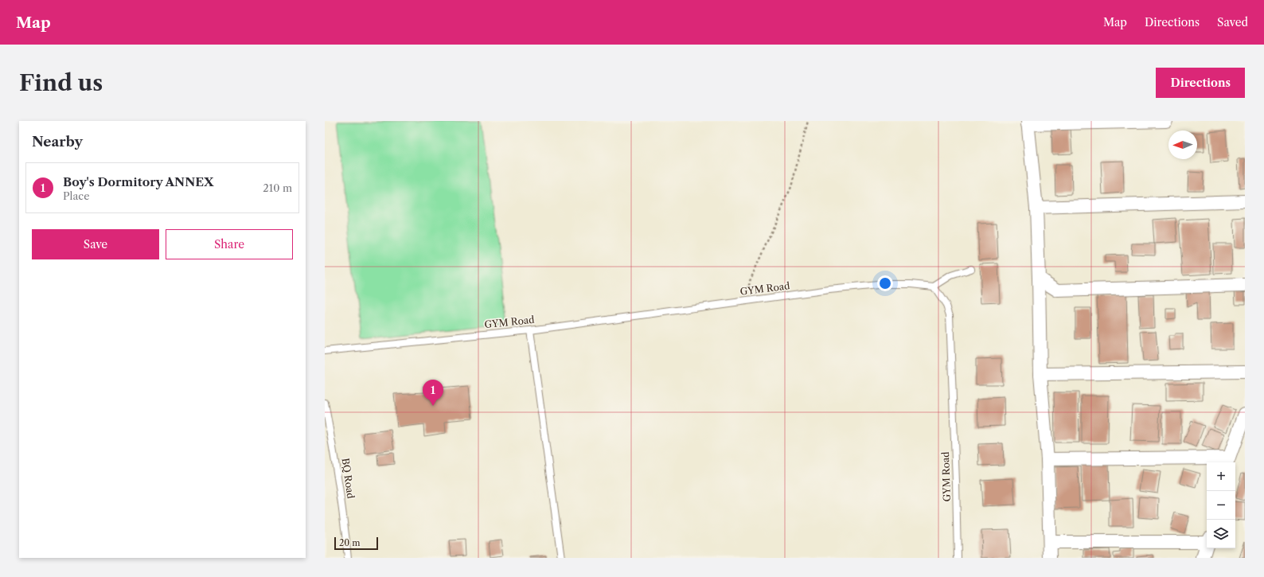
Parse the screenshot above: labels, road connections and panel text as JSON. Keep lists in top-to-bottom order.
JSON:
{
  "streets": {
    "lane": ["GYM Road", "BQ Road"]
  },
  "scale_bar": "20 m",
  "north": "left",
  "page": {
    "header": "Map",
    "nav": ["Map", "Directions", "Saved"],
    "buttons": [
      "Directions",
      ["Save", "Share"]
    ],
    "title": "Find us",
    "heading": "Nearby",
    "list": [
      {
        "mark": "1",
        "name": "Boy's Dormitory ANNEX",
        "note": "Place",
        "value": "210 m"
      }
    ],
    "pins": "1",
    "map_buttons": ["+", "−"],
    "scale": "20 m"
  }
}
